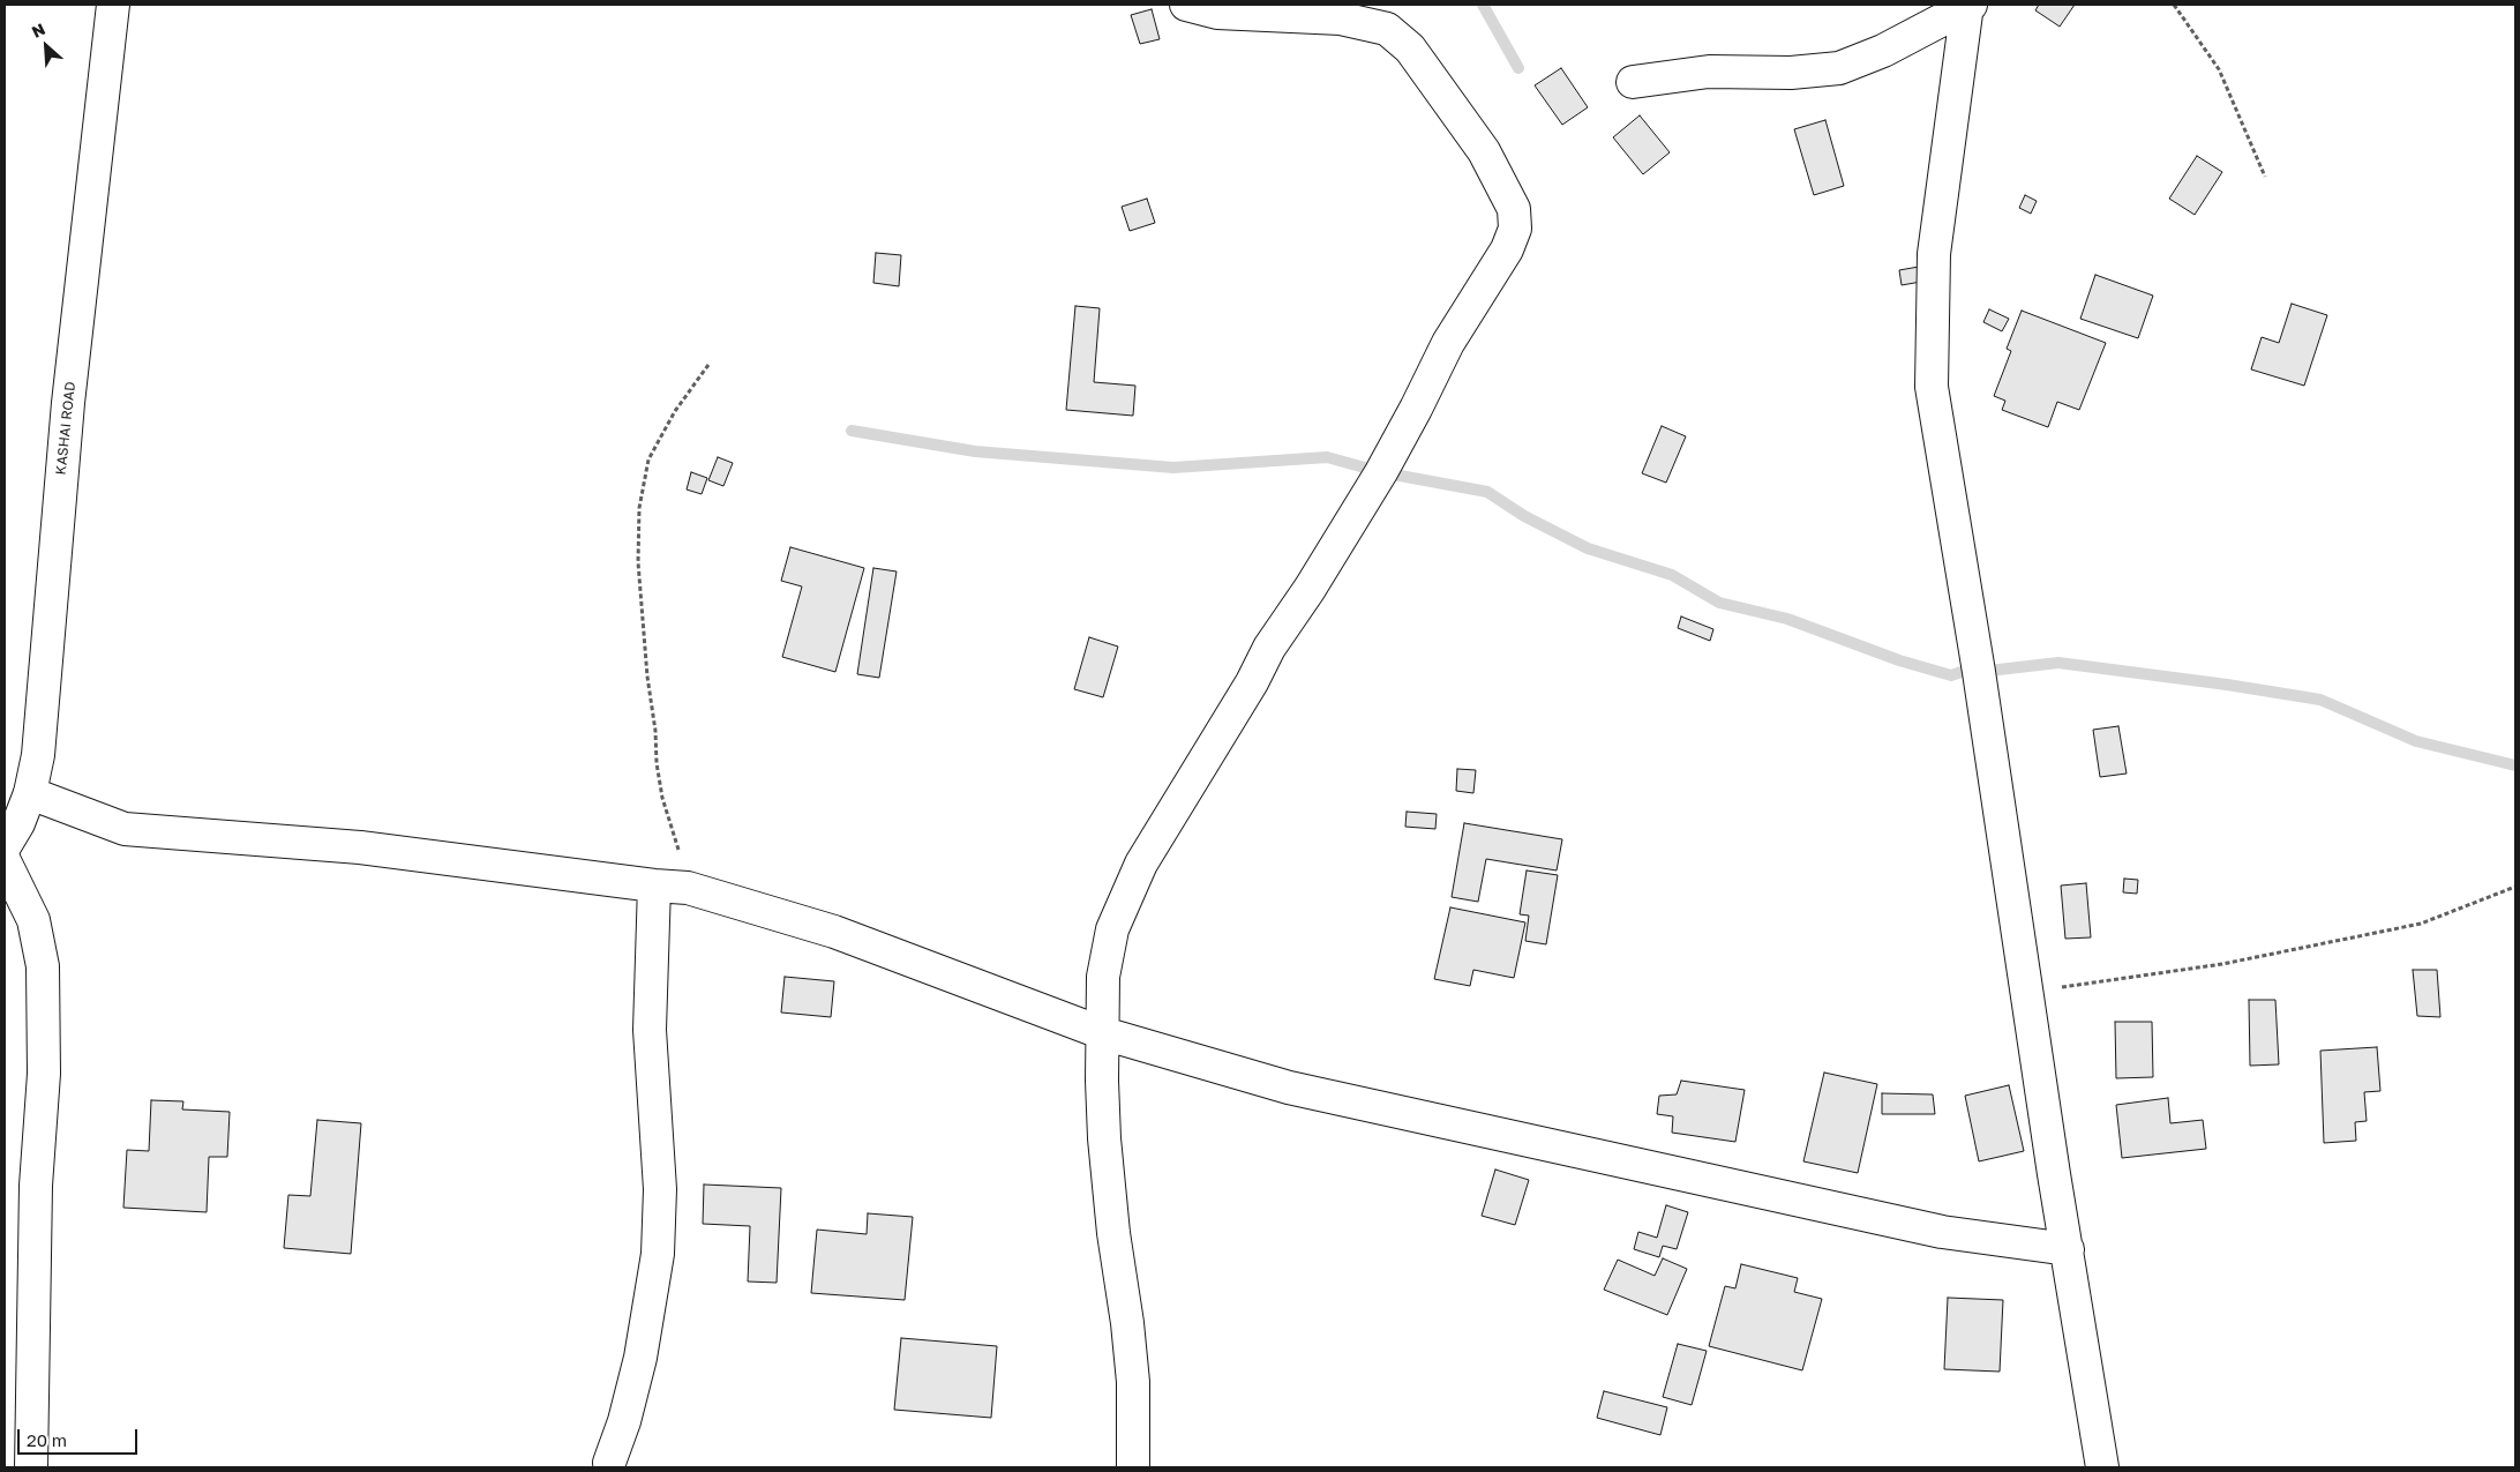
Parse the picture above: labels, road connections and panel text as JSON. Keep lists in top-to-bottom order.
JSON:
{
  "streets": {
    "street": ["KASHAI ROAD"]
  },
  "scale_bar": "20 m",
  "north": "top left"
}
